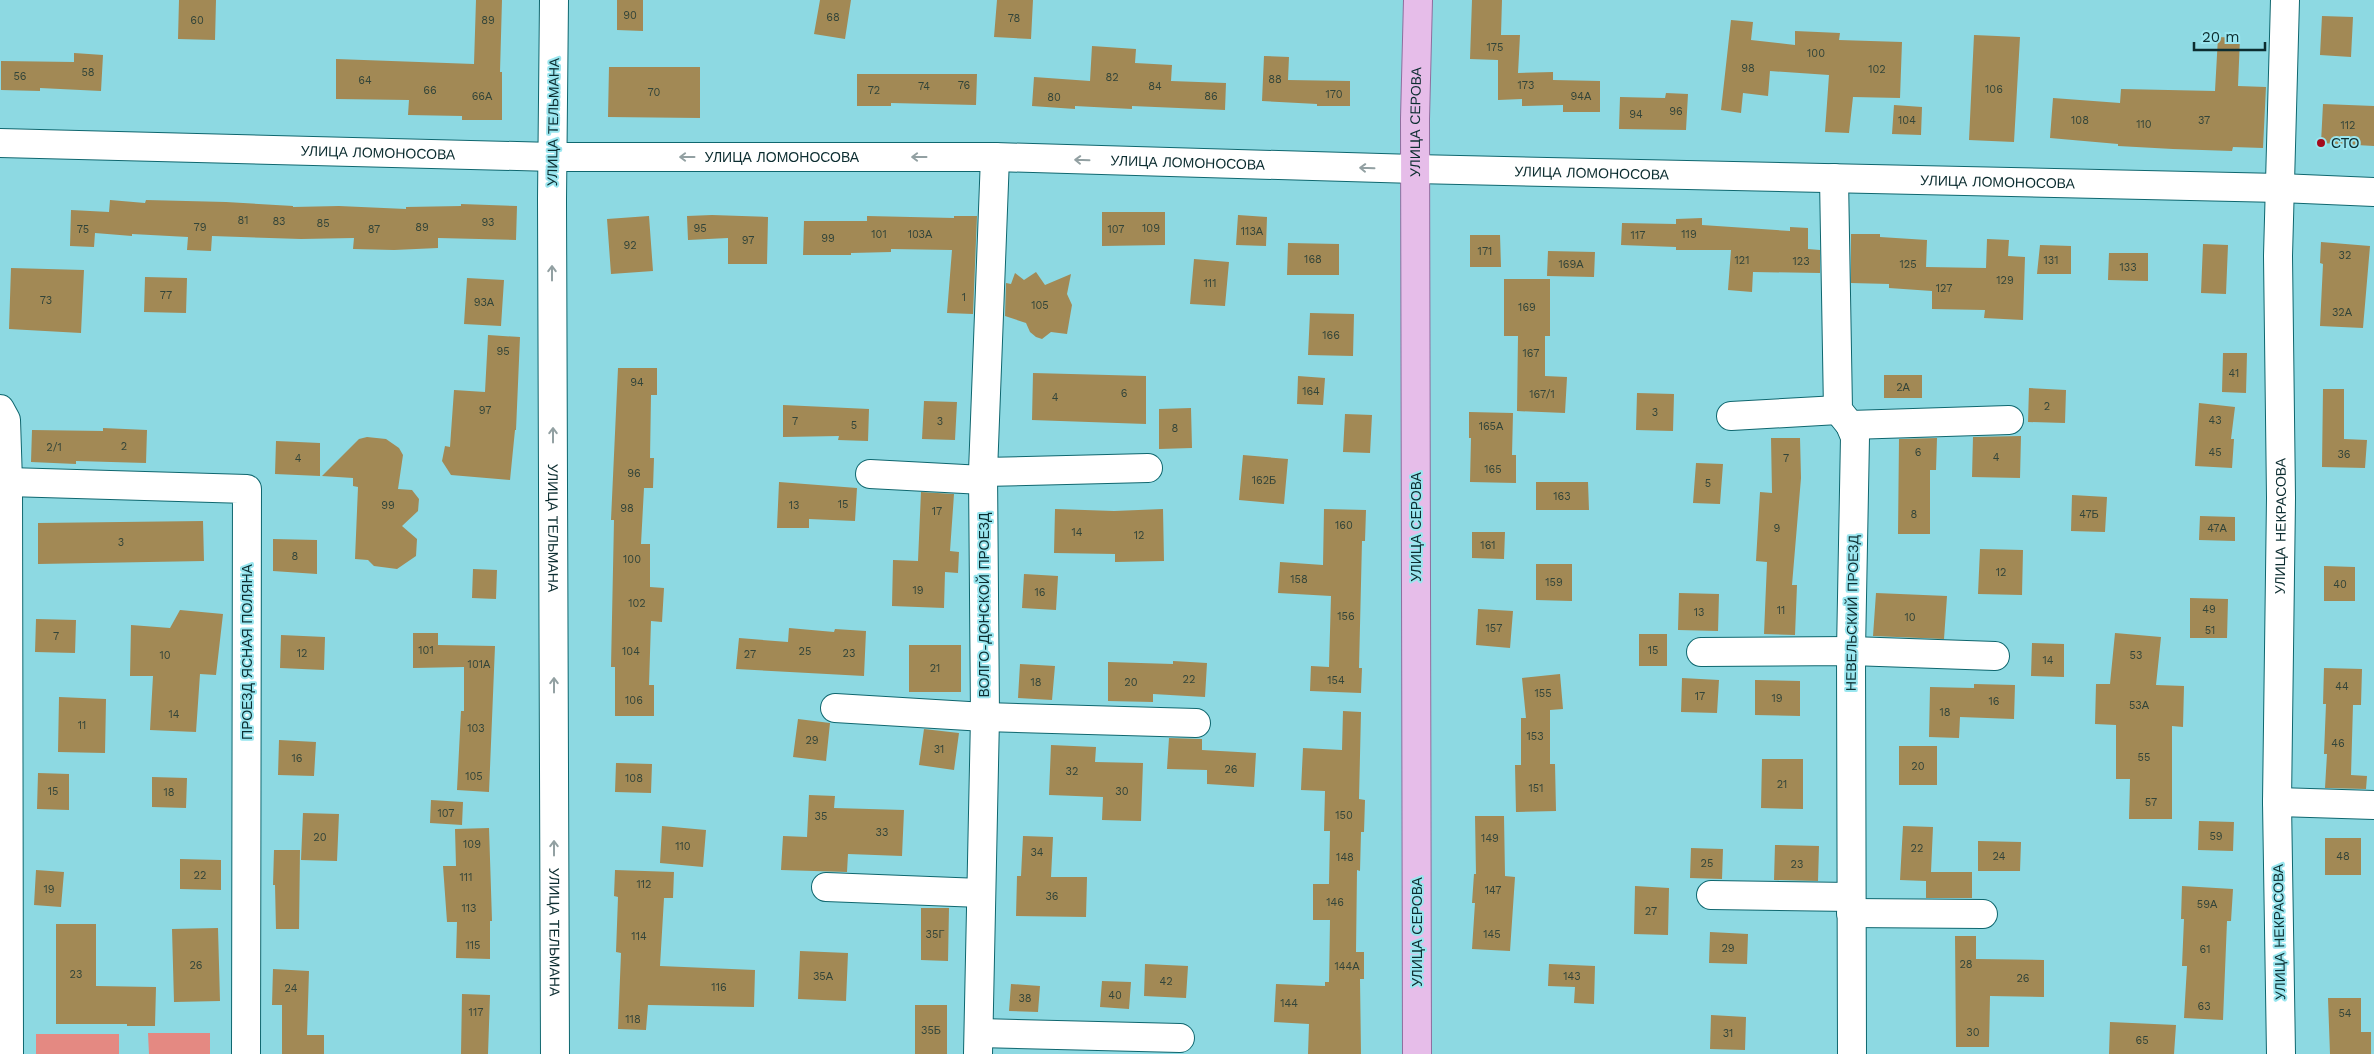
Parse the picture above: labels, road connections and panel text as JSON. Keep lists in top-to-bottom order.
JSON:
{
  "streets": {
    "main road": ["УЛИЦА СЕРОВА"],
    "street": [
      "УЛИЦА ТЕЛЬМАНА",
      "УЛИЦА ЛОМОНОСОВА",
      "УЛИЦА НЕКРАСОВА",
      "ВОЛГО-ДОНСКОЙ ПРОЕЗД",
      "НЕВЕЛЬСКИЙ ПРОЕЗД",
      "ПРОЕЗД ЯСНАЯ ПОЛЯНА"
    ]
  },
  "crossings": [
    ["УЛИЦА ТЕЛЬМАНА", "УЛИЦА ЛОМОНОСОВА"],
    ["УЛИЦА СЕРОВА", "УЛИЦА ЛОМОНОСОВА"],
    ["УЛИЦА ЛОМОНОСОВА", "УЛИЦА НЕКРАСОВА"],
    ["УЛИЦА ЛОМОНОСОВА", "ВОЛГО-ДОНСКОЙ ПРОЕЗД"],
    ["УЛИЦА ЛОМОНОСОВА", "НЕВЕЛЬСКИЙ ПРОЕЗД"]
  ],
  "one_way": ["УЛИЦА ТЕЛЬМАНА", "УЛИЦА ЛОМОНОСОВА"],
  "places": ["СТО"],
  "house_numbers": [
    "90",
    "68",
    "78",
    "60",
    "89",
    "175",
    "100",
    "98",
    "102",
    "58",
    "56",
    "82",
    "88",
    "64",
    "76",
    "173",
    "74",
    "84",
    "106",
    "66",
    "72",
    "70",
    "170",
    "66А",
    "86",
    "94А",
    "80",
    "96",
    "94",
    "104",
    "108",
    "37",
    "110",
    "112",
    "81",
    "83",
    "93",
    "85",
    "79",
    "89",
    "95",
    "109",
    "75",
    "87",
    "107",
    "113А",
    "101",
    "103А",
    "119",
    "117",
    "99",
    "97",
    "92",
    "171",
    "32",
    "168",
    "121",
    "131",
    "123",
    "169А",
    "125",
    "133",
    "129",
    "111",
    "127",
    "77",
    "1",
    "73",
    "93А",
    "105",
    "169",
    "32А",
    "166",
    "95",
    "167",
    "41",
    "94",
    "2А",
    "164",
    "6",
    "167/1",
    "4",
    "2",
    "97",
    "3",
    "43",
    "7",
    "3",
    "5",
    "165А",
    "8",
    "2",
    "2/1",
    "6",
    "45",
    "36",
    "4",
    "4",
    "7",
    "165",
    "96",
    "162Б",
    "5",
    "163",
    "15",
    "99",
    "13",
    "98",
    "17",
    "8",
    "47Б",
    "160",
    "9",
    "47А",
    "14",
    "12",
    "3",
    "161",
    "8",
    "100",
    "12",
    "158",
    "159",
    "40",
    "19",
    "16",
    "102",
    "49",
    "11",
    "13",
    "156",
    "10",
    "157",
    "51",
    "7",
    "101",
    "15",
    "104",
    "25",
    "12",
    "23",
    "27",
    "10",
    "53",
    "14",
    "101А",
    "21",
    "22",
    "154",
    "18",
    "20",
    "44",
    "155",
    "17",
    "19",
    "106",
    "16",
    "53А",
    "18",
    "14",
    "11",
    "103",
    "153",
    "29",
    "46",
    "31",
    "55",
    "16",
    "20",
    "26",
    "32",
    "105",
    "108",
    "21",
    "151",
    "15",
    "30",
    "18",
    "57",
    "107",
    "150",
    "35",
    "33",
    "59",
    "20",
    "149",
    "109",
    "110",
    "22",
    "34",
    "24",
    "48",
    "148",
    "25",
    "23",
    "22",
    "111",
    "112",
    "19",
    "147",
    "36",
    "146",
    "59А",
    "113",
    "27",
    "35Г",
    "145",
    "114",
    "115",
    "29",
    "61",
    "28",
    "26",
    "144А",
    "23",
    "35А",
    "143",
    "26",
    "42",
    "116",
    "24",
    "40",
    "38",
    "144",
    "63",
    "117",
    "54",
    "118",
    "35Б",
    "30",
    "31",
    "65"
  ],
  "scale_bar": "20 m"
}
